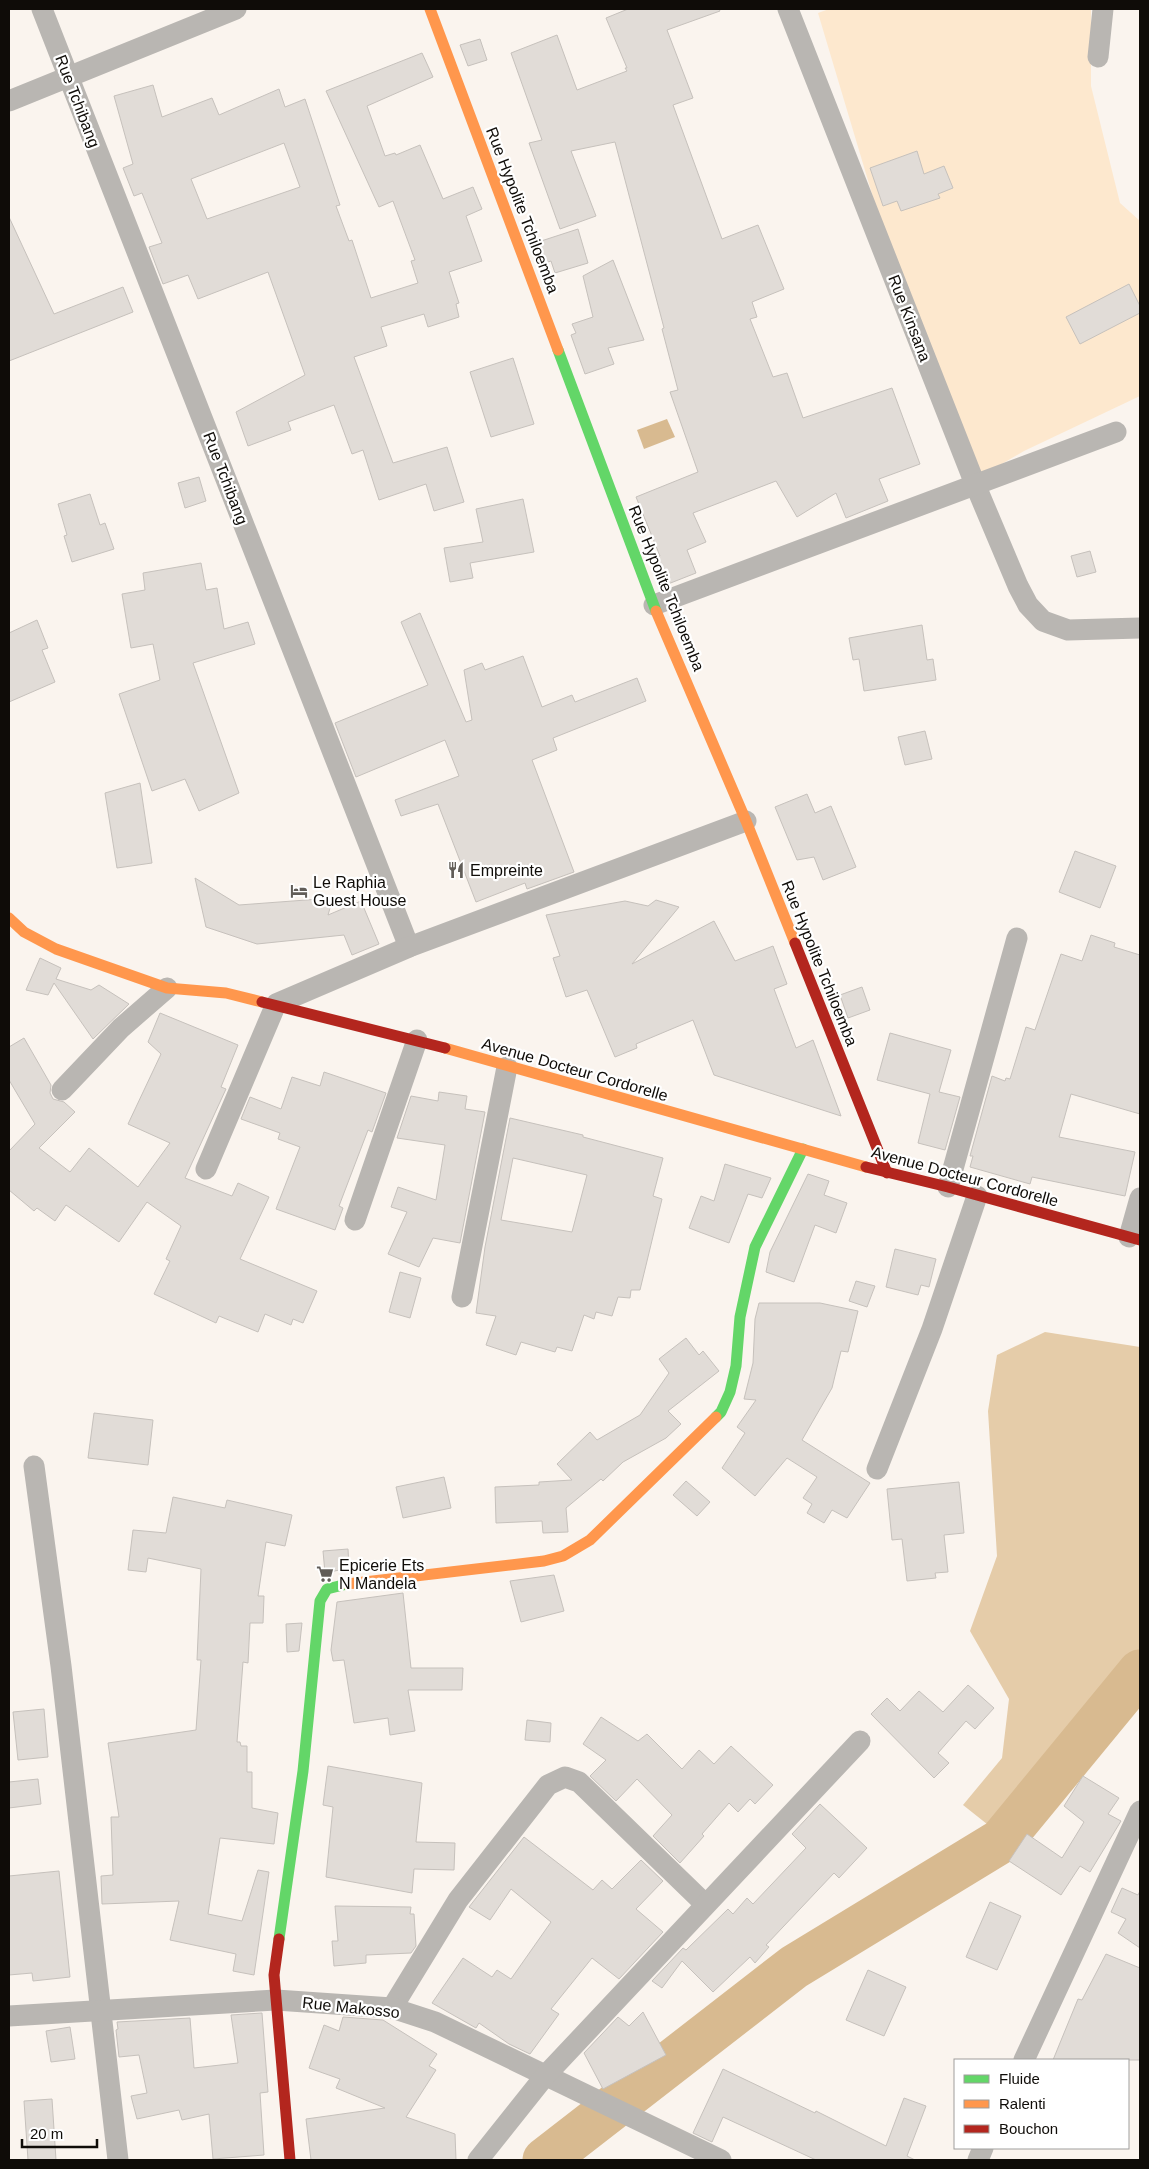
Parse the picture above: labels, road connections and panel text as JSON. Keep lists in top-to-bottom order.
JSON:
{
  "streets": {
    "street": [
      "Rue Tchibang",
      "Rue Hypolite Tchiloemba",
      "Rue Kinsana",
      "Avenue Docteur Cordorelle",
      "Rue Makosso"
    ]
  },
  "crossings": [
    ["Rue Hypolite Tchiloemba", "Avenue Docteur Cordorelle"]
  ],
  "places": {
    "restaurant": ["Empreinte"],
    "hotel": ["Le Raphia Guest House"],
    "supermarket": ["Epicerie Ets N Mandela"]
  },
  "legend": ["Fluide", "Ralenti", "Bouchon"],
  "scale_bar": "20 m"
}
